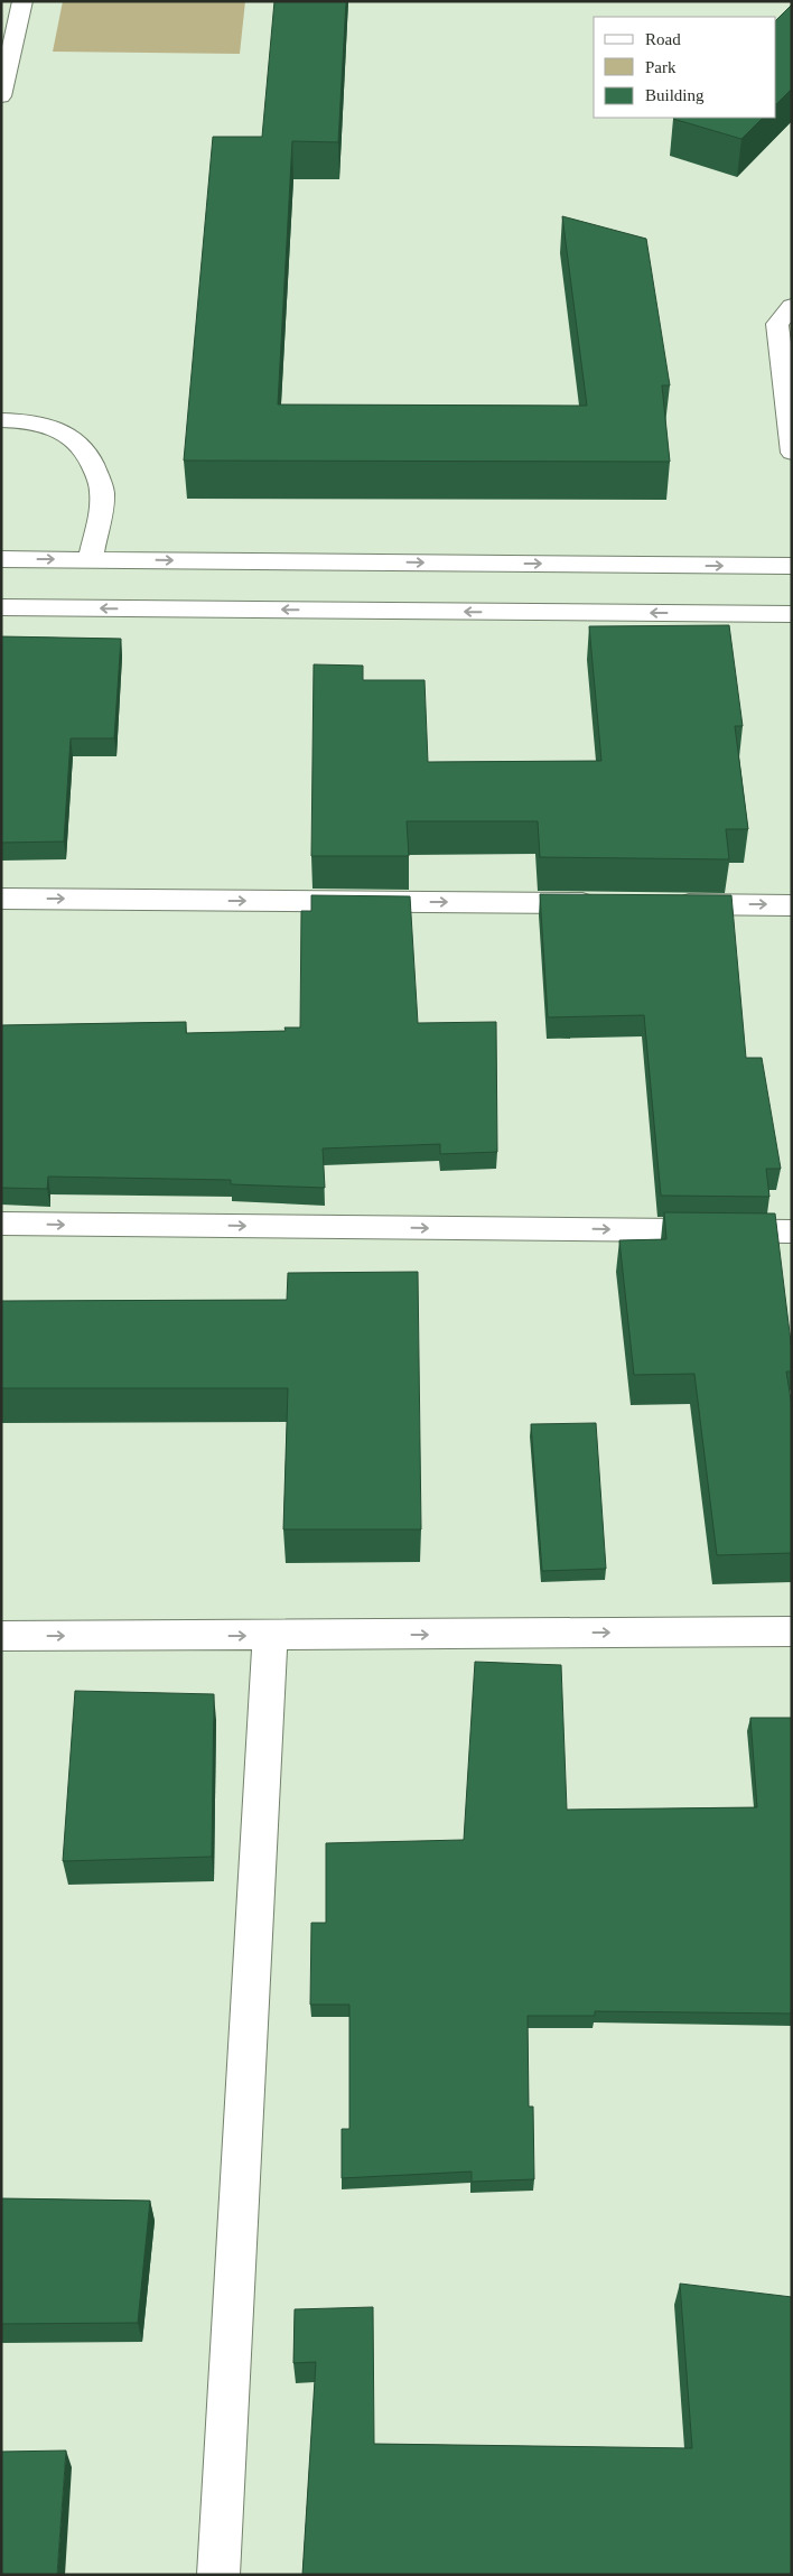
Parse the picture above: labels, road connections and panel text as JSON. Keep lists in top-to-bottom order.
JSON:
{
  "legend": ["Road", "Park", "Building"]
}
